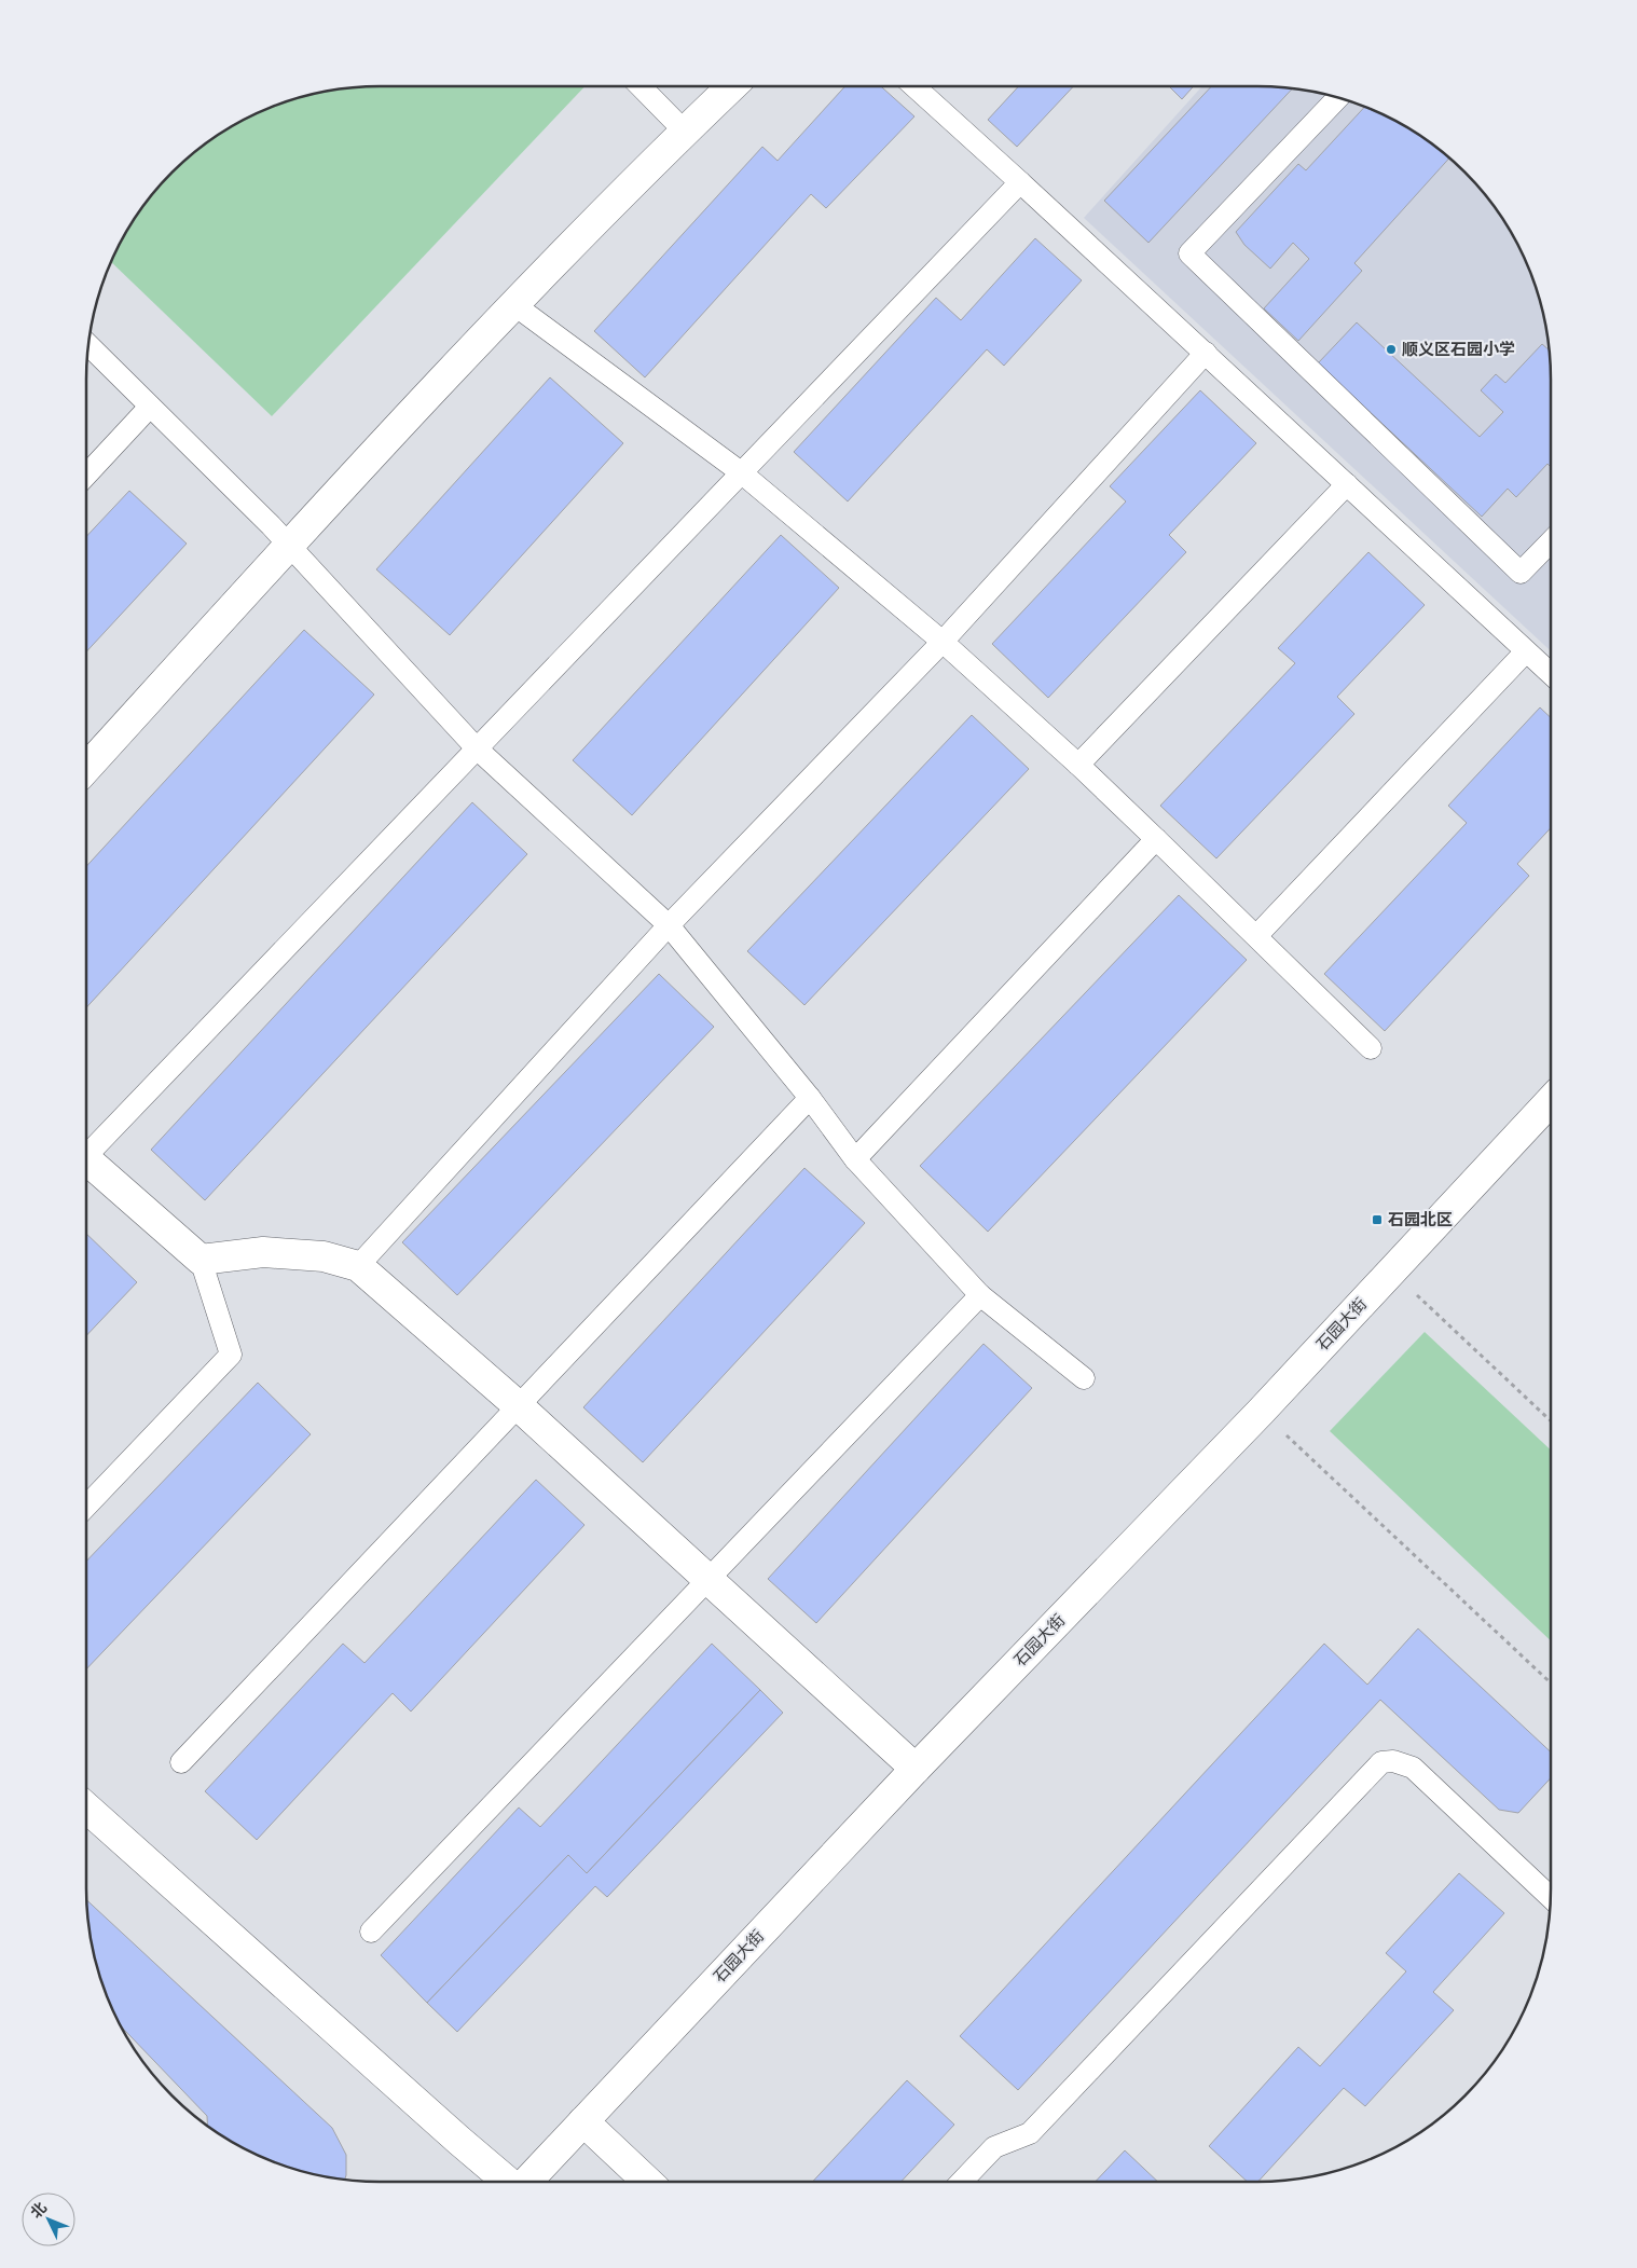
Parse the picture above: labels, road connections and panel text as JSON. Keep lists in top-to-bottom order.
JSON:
{
  "streets": {
    "street": ["石园大街"]
  },
  "places": {
    "other": ["顺义区石园小学"],
    "transit": ["石园北区"]
  },
  "north": "top left"
}
